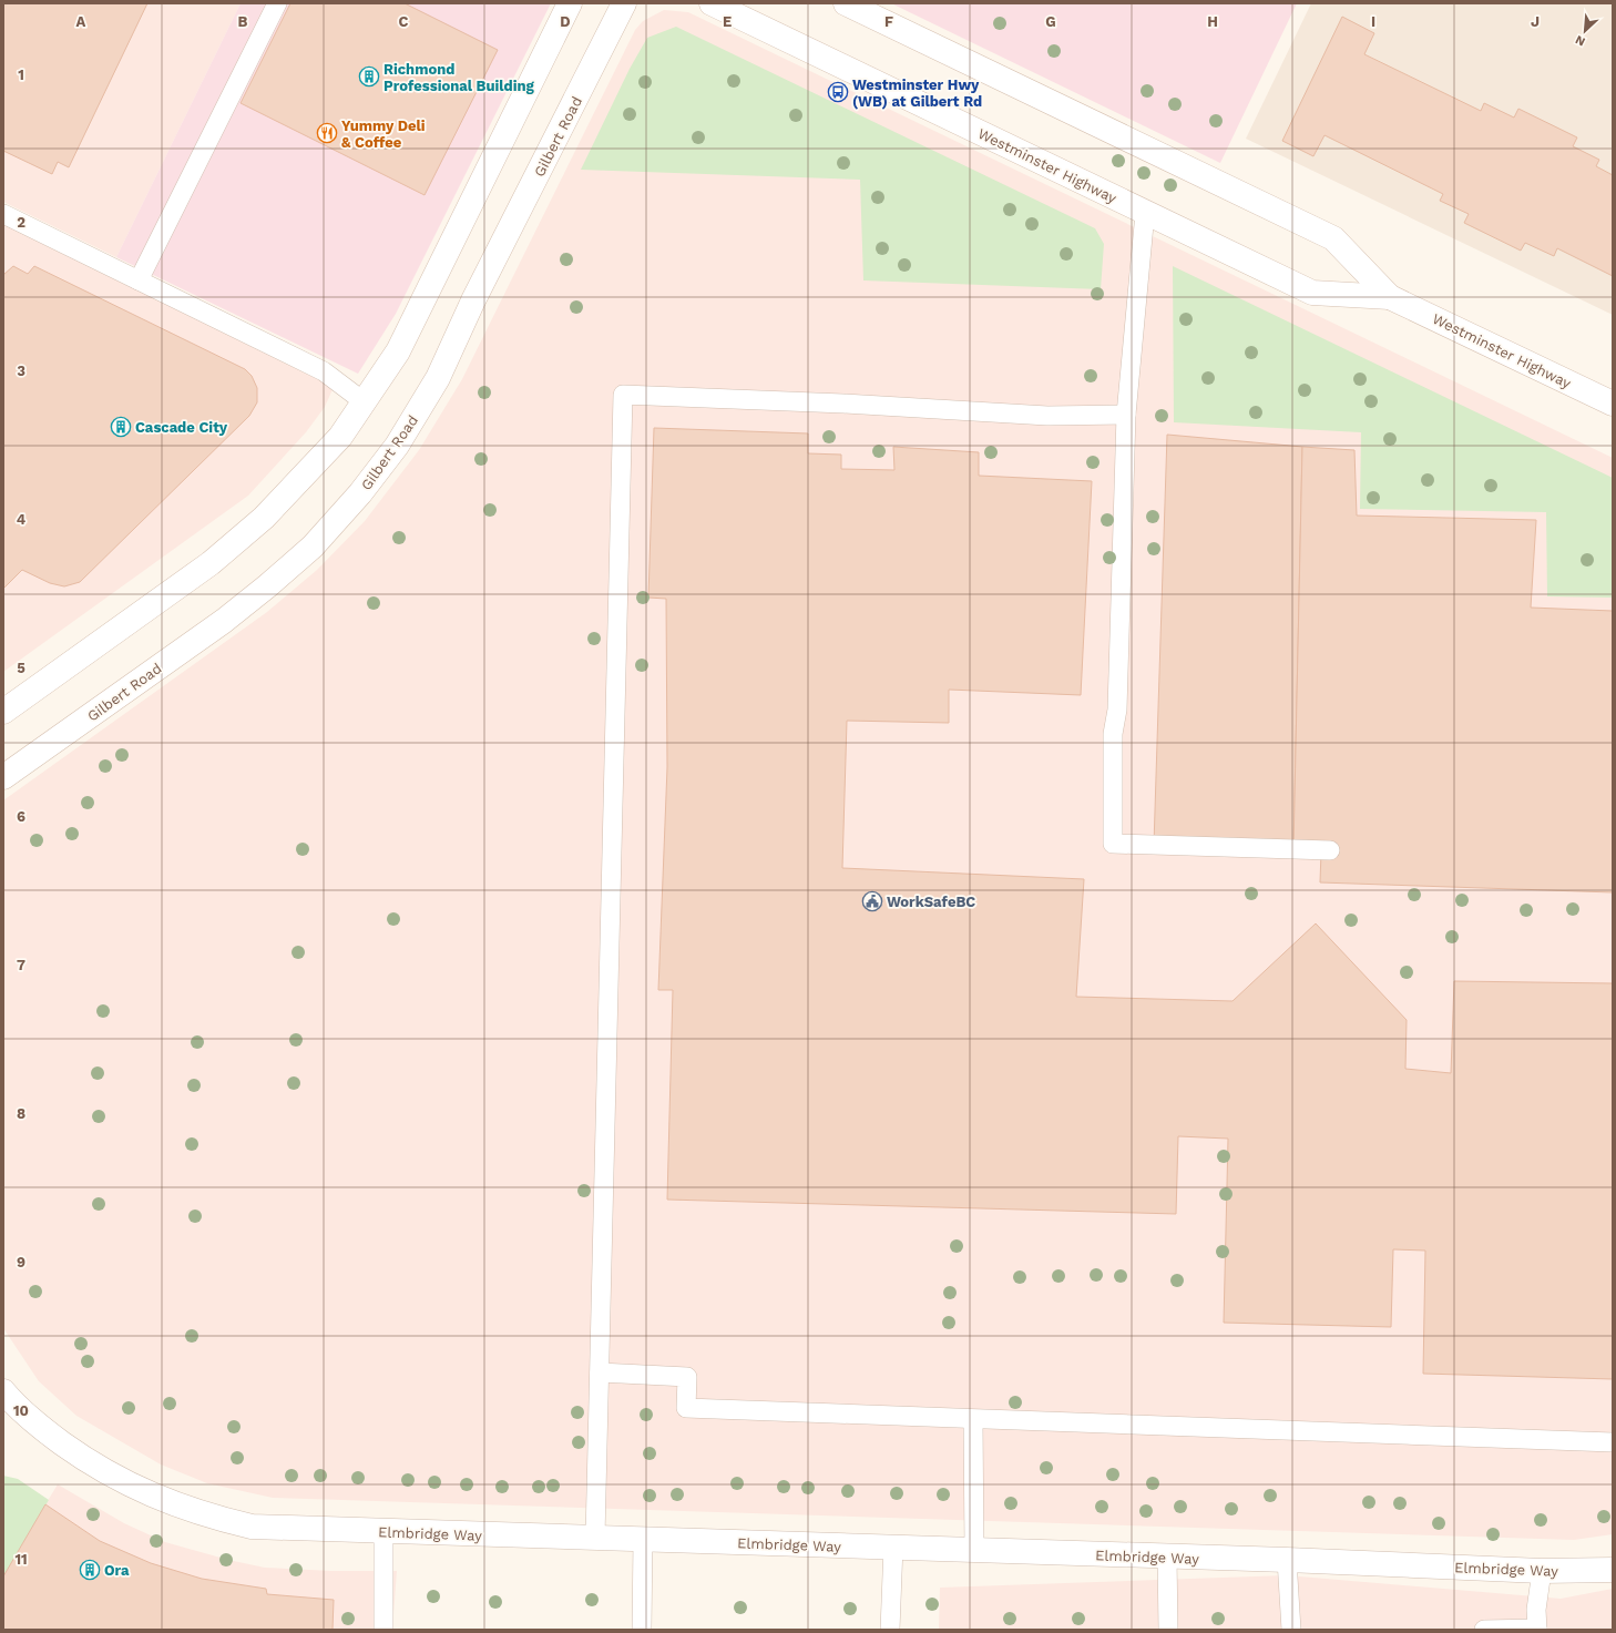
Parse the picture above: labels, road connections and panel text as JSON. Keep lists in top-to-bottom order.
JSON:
{
  "streets": {
    "main road": ["Gilbert Road", "Westminster Highway", "Elmbridge Way"]
  },
  "places": {
    "building": ["Richmond Professional Building", "Cascade City", "Ora"],
    "bus stop": ["Westminster Hwy (WB) at Gilbert Rd"],
    "restaurant": ["Yummy Deli & Coffee"],
    "public building": ["WorkSafeBC"]
  },
  "north": "bottom left",
  "grid": {
    "columns": [
      "A",
      "B",
      "C",
      "D",
      "E",
      "F",
      "G",
      "H",
      "I",
      "J"
    ],
    "rows": [
      "1",
      "2",
      "3",
      "4",
      "5",
      "6",
      "7",
      "8",
      "9",
      "10",
      "11"
    ]
  }
}
